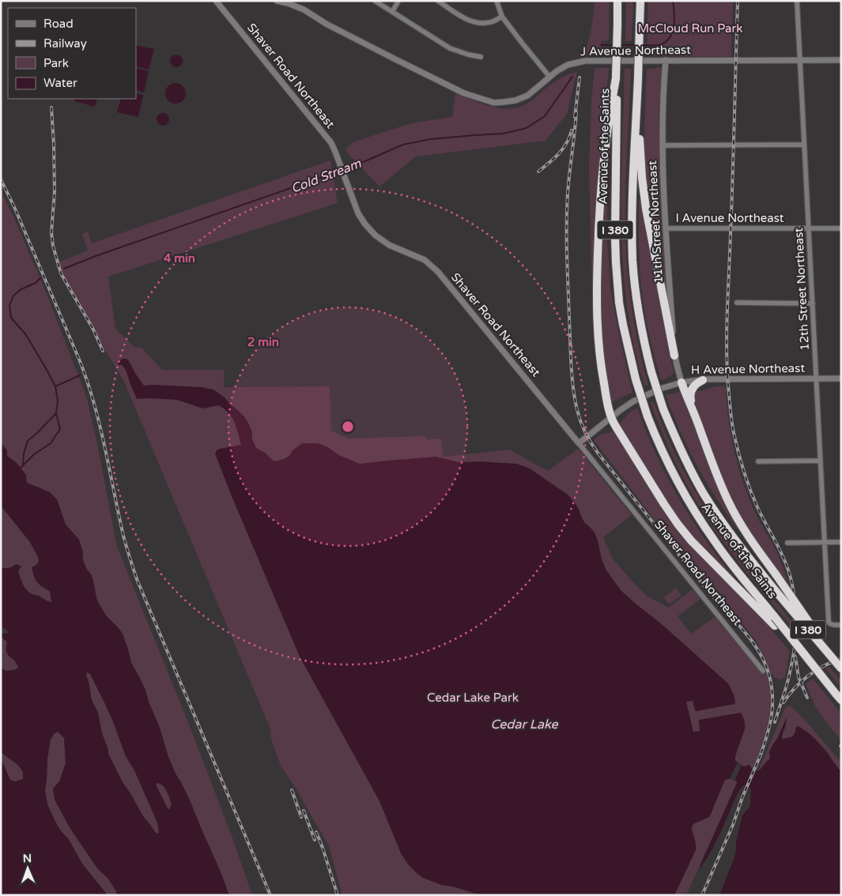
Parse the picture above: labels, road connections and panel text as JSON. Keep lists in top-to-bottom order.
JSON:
{
  "streets": {
    "highway": ["Avenue of the Saints", "I 380"],
    "street": [
      "J Avenue Northeast",
      "Shaver Road Northeast",
      "I Avenue Northeast",
      "11th Street Northeast",
      "12th Street Northeast",
      "H Avenue Northeast"
    ]
  },
  "crossings": [
    ["J Avenue Northeast", "11th Street Northeast"],
    ["J Avenue Northeast", "12th Street Northeast"],
    ["Shaver Road Northeast", "H Avenue Northeast"],
    ["I Avenue Northeast", "11th Street Northeast"],
    ["I Avenue Northeast", "12th Street Northeast"],
    ["11th Street Northeast", "H Avenue Northeast"],
    ["12th Street Northeast", "H Avenue Northeast"]
  ],
  "water": ["Cold Stream", "Cedar Lake"],
  "parks": ["McCloud Run Park", "Cedar Lake Park"],
  "legend": [
    "Road",
    "Railway",
    "Park",
    "Water"
  ],
  "north": "top",
  "rings": ["4 min", "2 min"]
}
